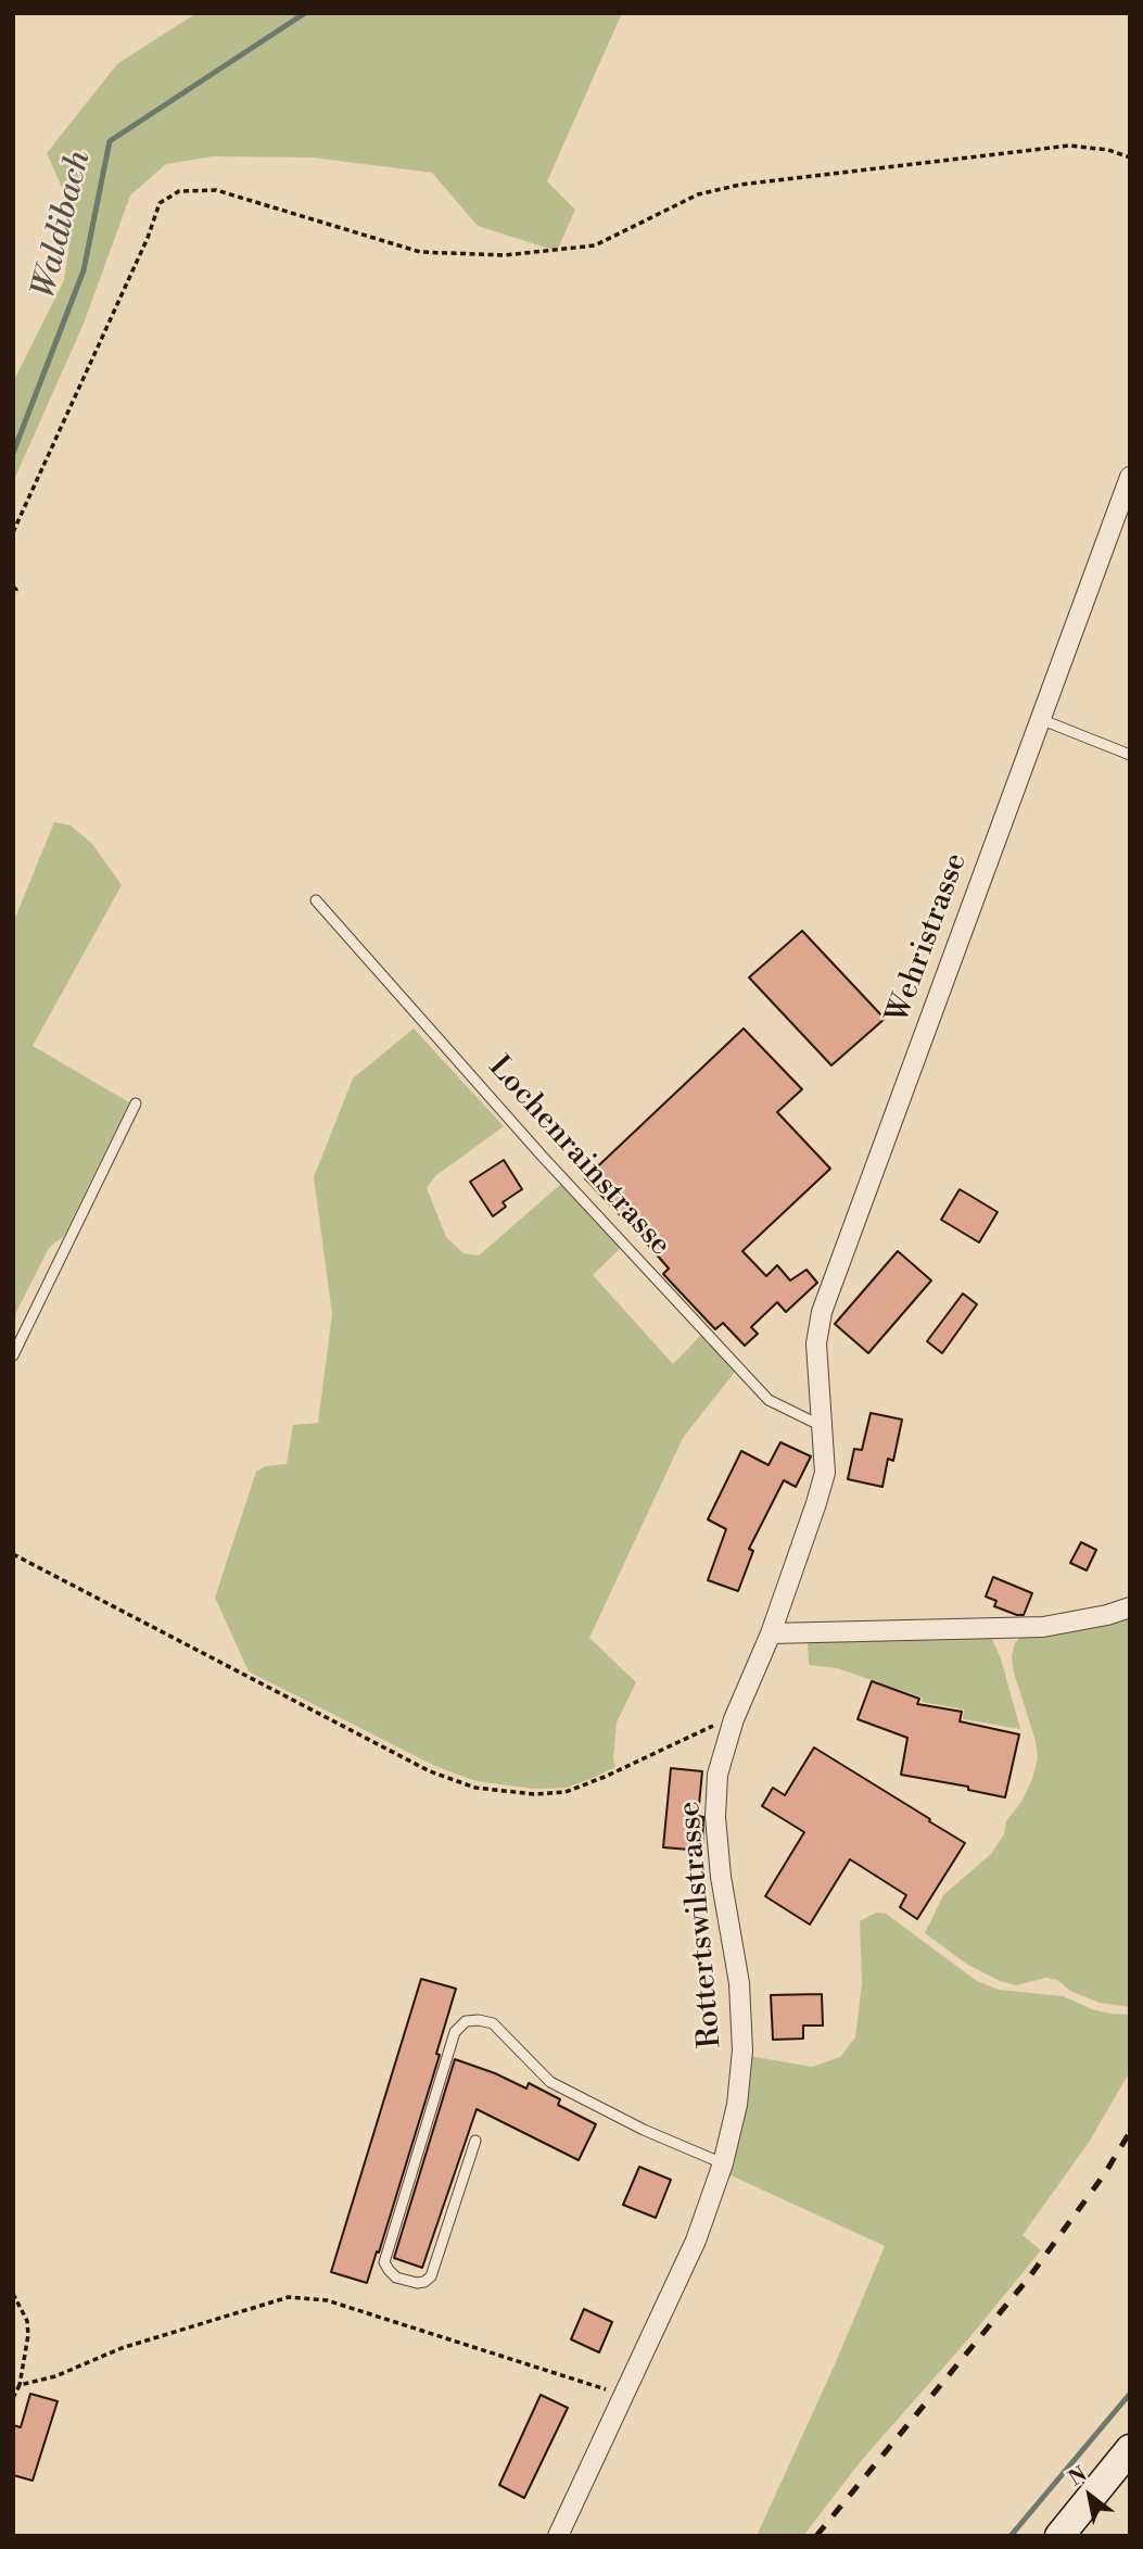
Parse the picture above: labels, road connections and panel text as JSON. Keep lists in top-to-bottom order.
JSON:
{
  "streets": {
    "street": ["Wehristrasse", "Rottertswilstrasse"],
    "lane": ["Lochenrainstrasse"]
  },
  "crossings": [
    ["Wehristrasse", "Lochenrainstrasse"],
    ["Wehristrasse", "Rottertswilstrasse"],
    ["Lochenrainstrasse", "Rottertswilstrasse"]
  ],
  "water": ["Waldibach"],
  "north": "top left"
}
